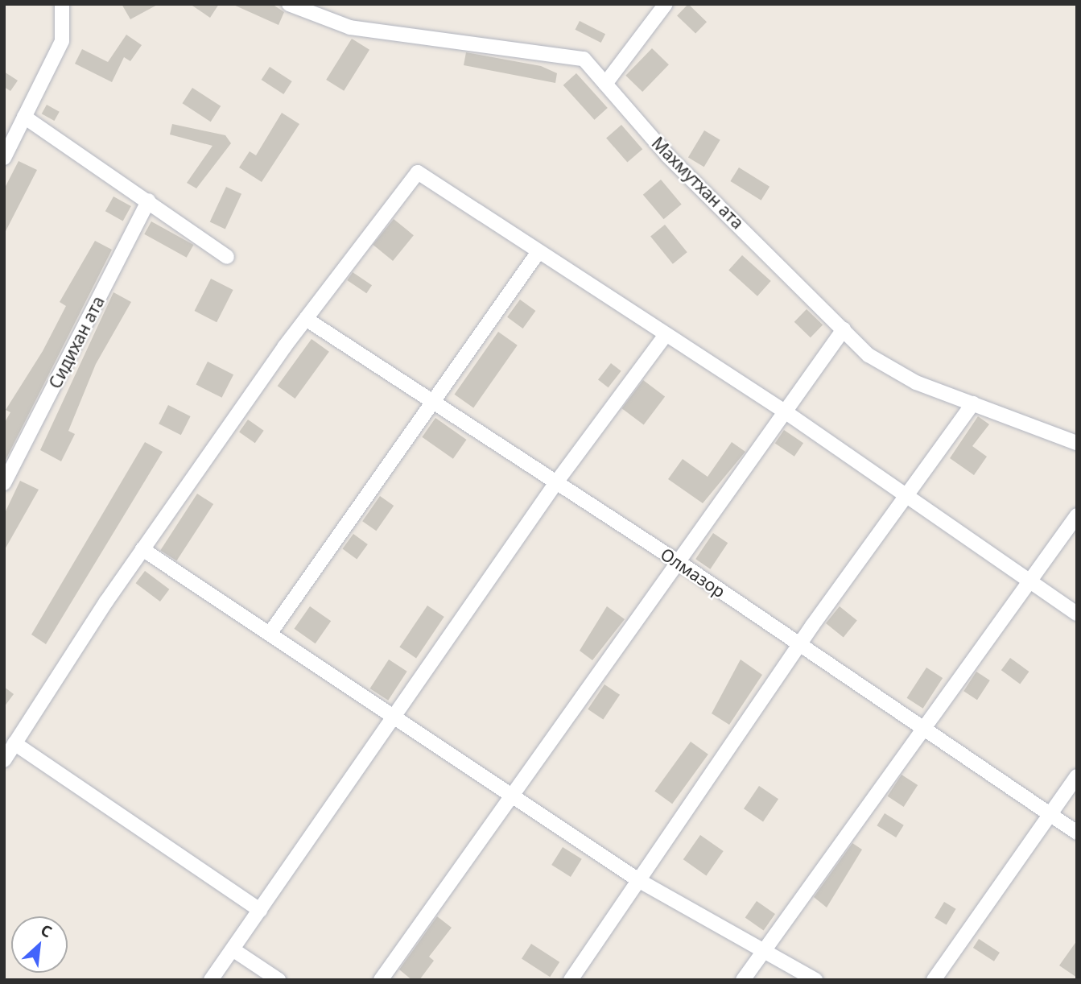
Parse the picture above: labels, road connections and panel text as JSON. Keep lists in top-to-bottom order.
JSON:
{
  "streets": {
    "street": ["Махмутхан ата", "Сидихан ата", "Олмазор"]
  },
  "north": "top right"
}
